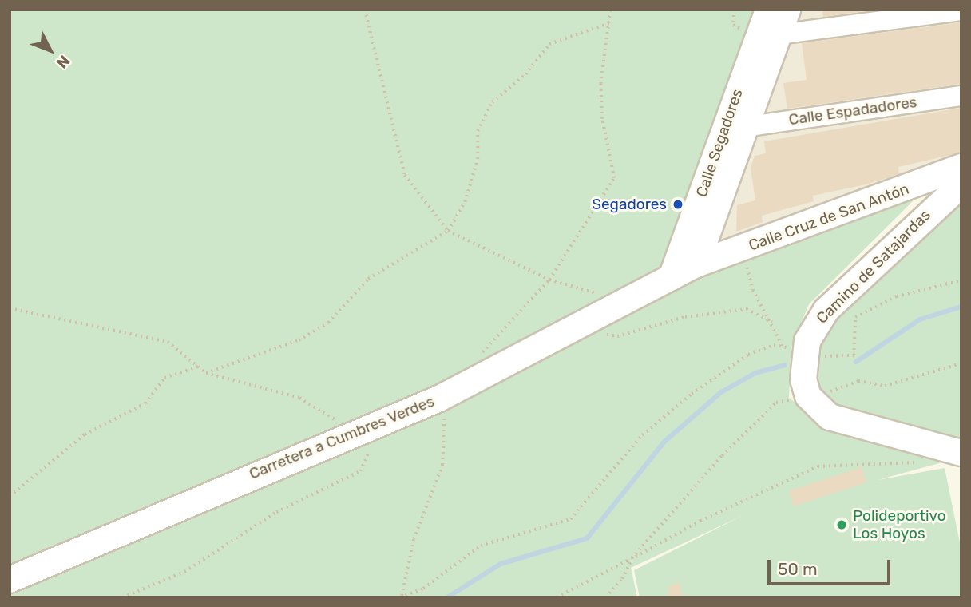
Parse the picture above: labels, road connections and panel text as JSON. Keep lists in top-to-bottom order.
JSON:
{
  "streets": {
    "street": [
      "Calle Espadadores",
      "Calle Segadores",
      "Calle Cruz de San Antón",
      "Camino de Satajardas",
      "Carretera a Cumbres Verdes"
    ]
  },
  "crossings": [
    ["Calle Espadadores", "Calle Segadores"],
    ["Calle Segadores", "Calle Cruz de San Antón"],
    ["Calle Segadores", "Carretera a Cumbres Verdes"],
    ["Calle Cruz de San Antón", "Camino de Satajardas"],
    ["Calle Cruz de San Antón", "Carretera a Cumbres Verdes"]
  ],
  "places": ["Segadores", "Polideportivo Los Hoyos"],
  "scale_bar": "50 m",
  "north": "bottom right"
}
